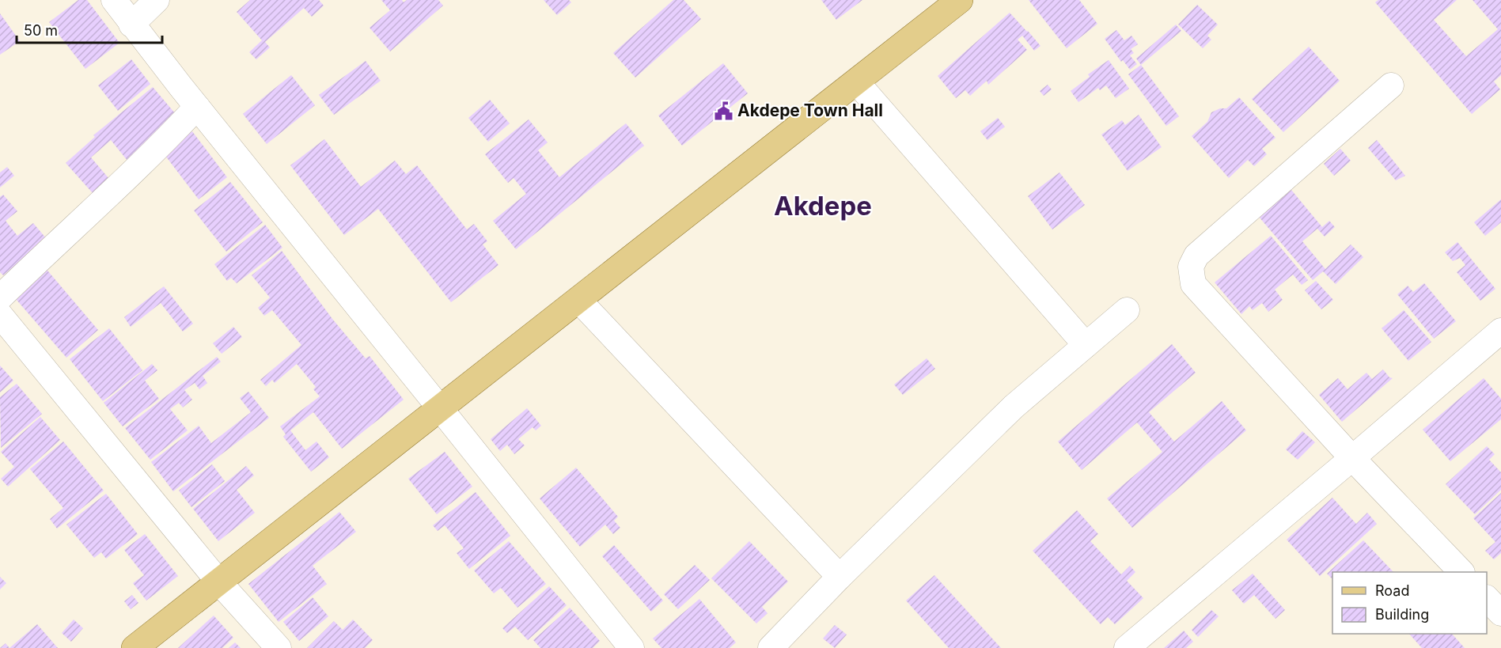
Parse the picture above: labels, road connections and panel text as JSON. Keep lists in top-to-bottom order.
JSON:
{
  "districts": ["Akdepe"],
  "places": {
    "public building": ["Akdepe Town Hall"]
  },
  "legend": ["Road", "Building"],
  "scale_bar": "50 m"
}
